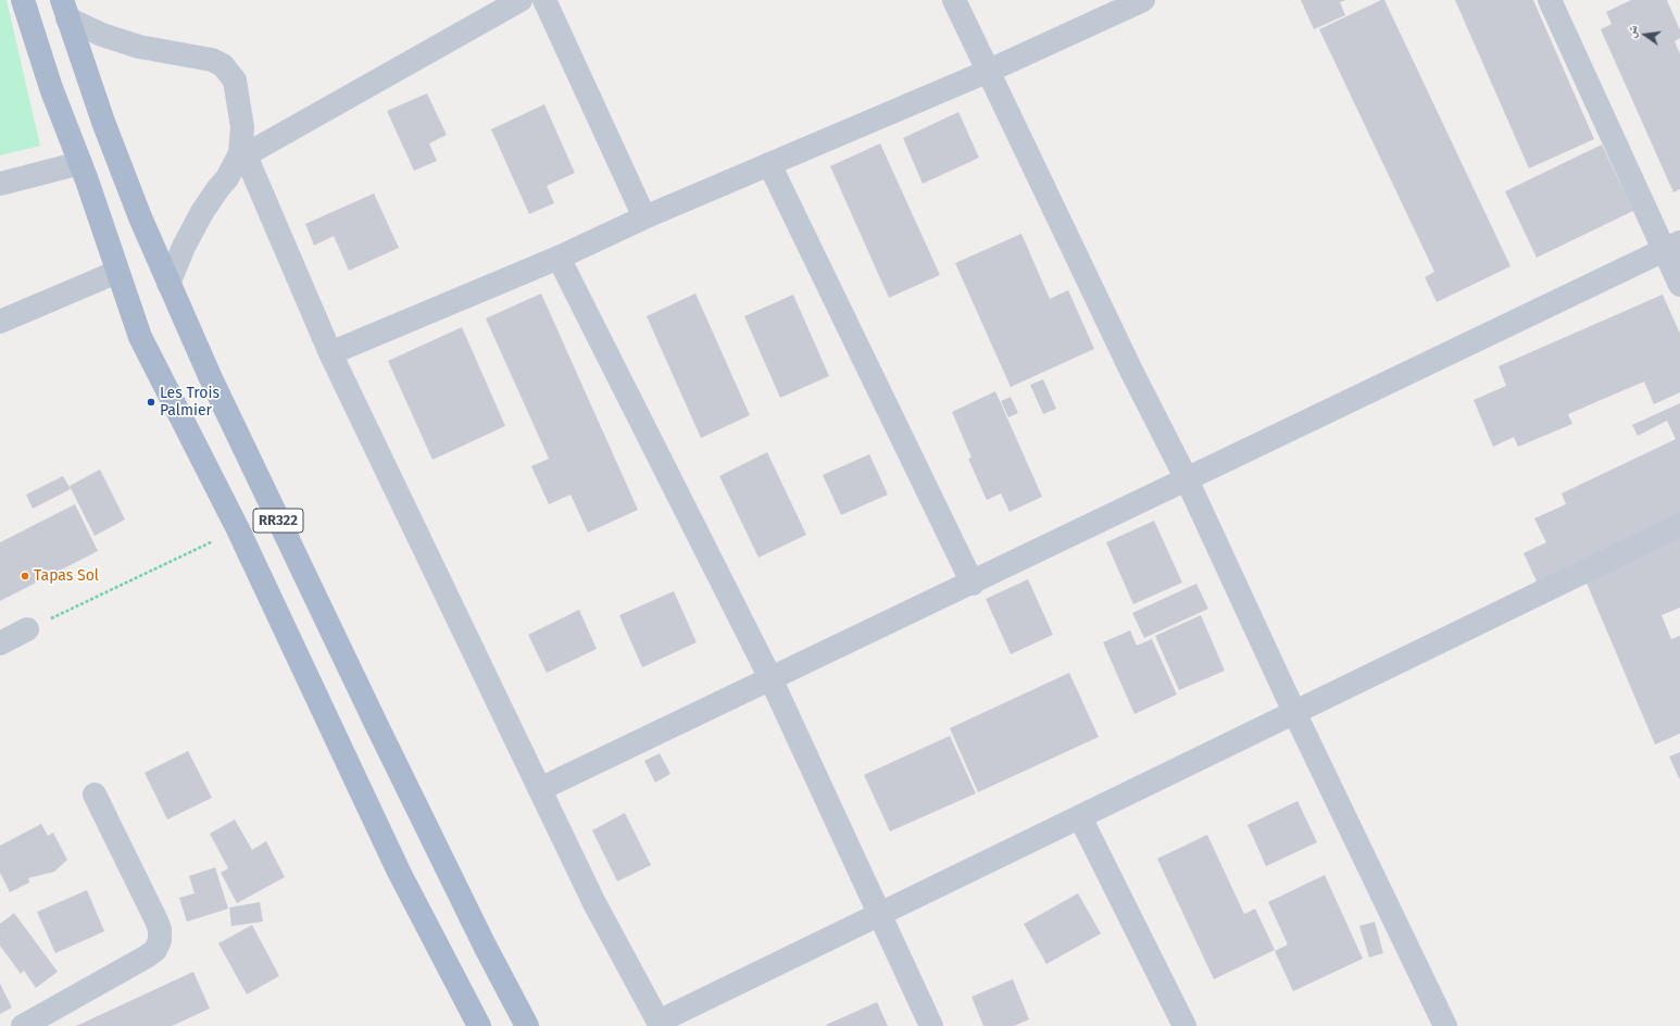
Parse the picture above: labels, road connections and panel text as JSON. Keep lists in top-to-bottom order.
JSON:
{
  "streets": {
    "main road": ["RR322"]
  },
  "places": ["Les Trois Palmier", "Tapas Sol"],
  "north": "left"
}
